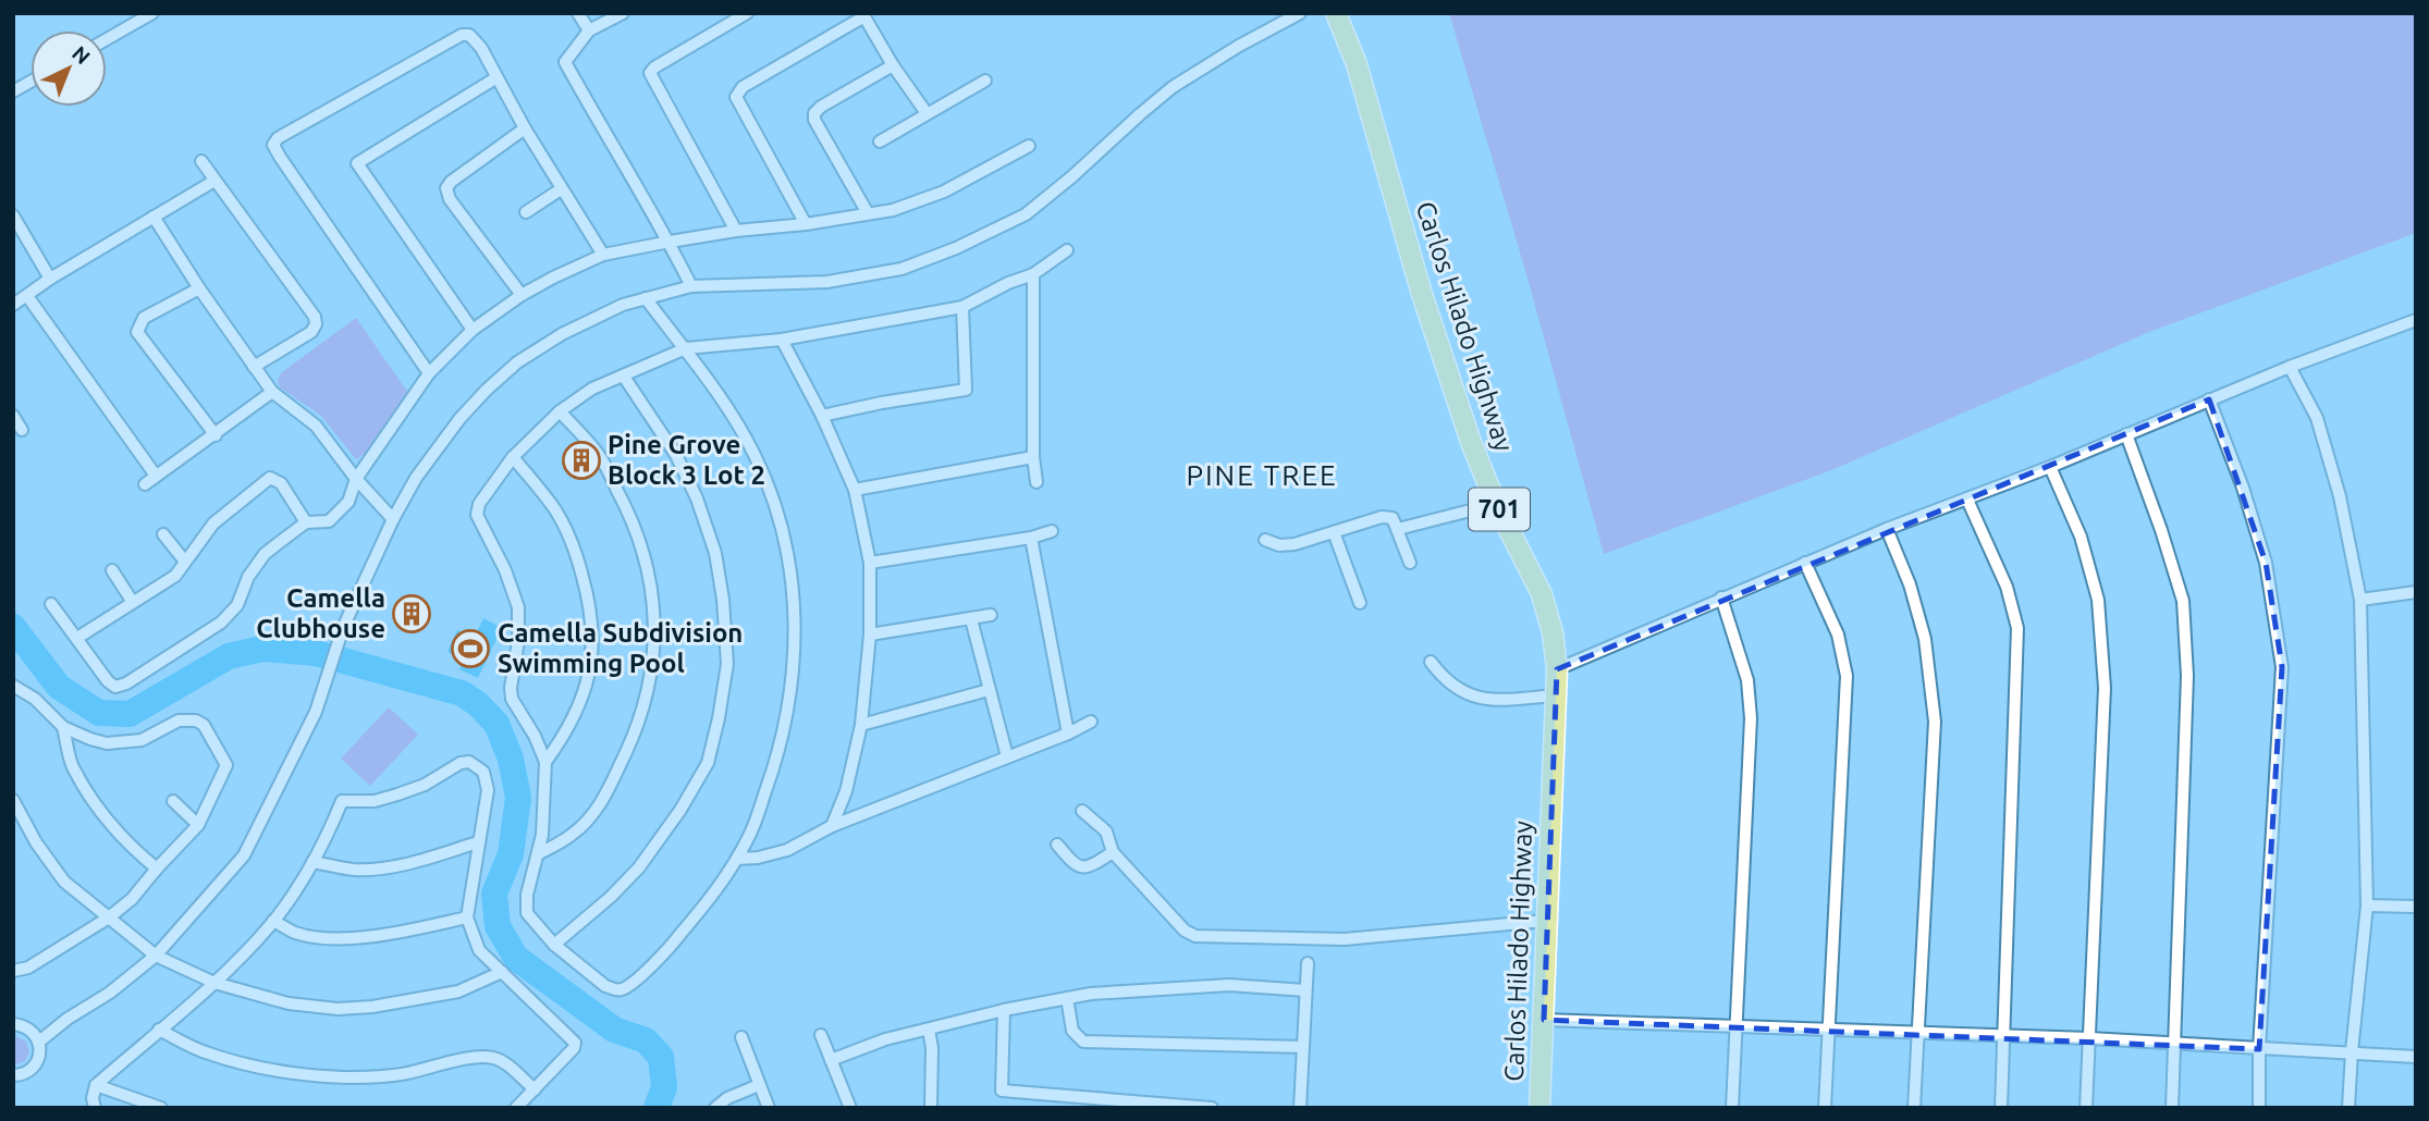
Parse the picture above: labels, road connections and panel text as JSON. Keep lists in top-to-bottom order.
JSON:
{
  "streets": {
    "main road": ["Carlos Hilado Highway", "701"]
  },
  "districts": ["PINE TREE"],
  "places": {
    "building": ["Pine Grove Block 3 Lot 2", "Camella Clubhouse"],
    "sports": ["Camella Subdivision Swimming Pool"]
  },
  "north": "top right"
}
